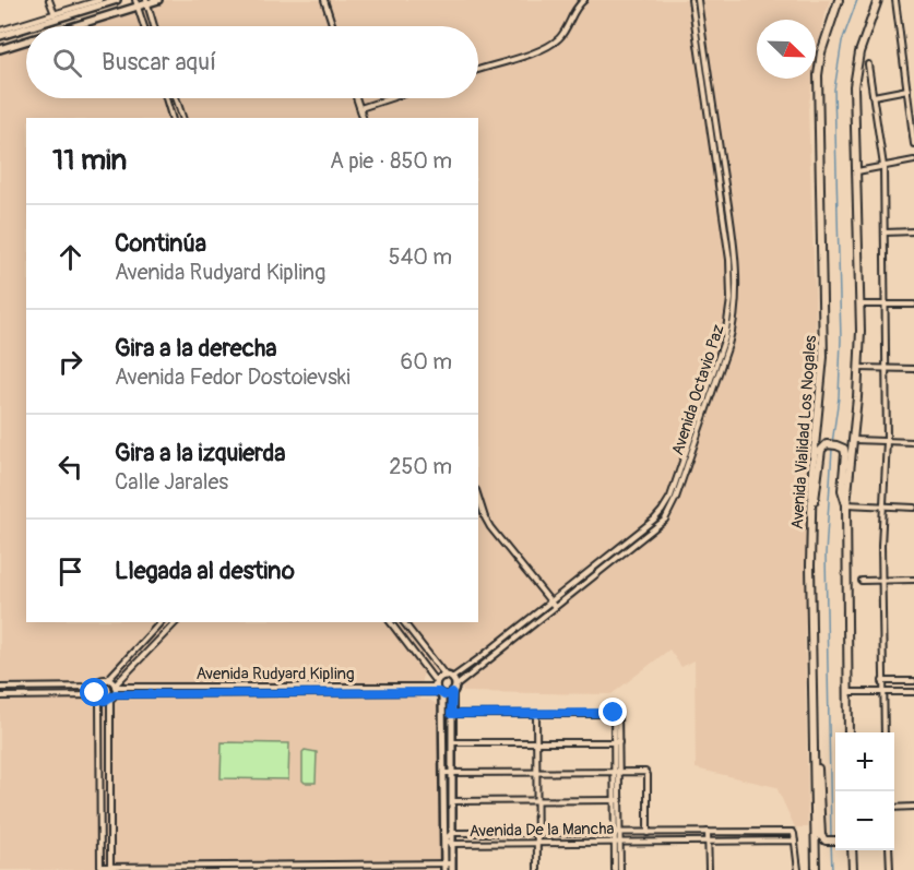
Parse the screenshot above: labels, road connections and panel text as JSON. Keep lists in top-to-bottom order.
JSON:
{
  "streets": {
    "highway": ["Avenida Vialidad Los Nogales"],
    "street": ["Avenida Octavio Paz", "Avenida Rudyard Kipling", "Avenida De la Mancha"]
  },
  "north": "bottom right",
  "page": {
    "search": "Buscar aquí",
    "heading": ["11 min", "A pie · 850 m"],
    "list": [
      ["Continúa", "Avenida Rudyard Kipling", "540 m"],
      ["Gira a la derecha", "Avenida Fedor Dostoievski", "60 m"],
      ["Gira a la izquierda", "Calle Jarales", "250 m"],
      "Llegada al destino"
    ],
    "map_buttons": ["+", "−"]
  }
}
